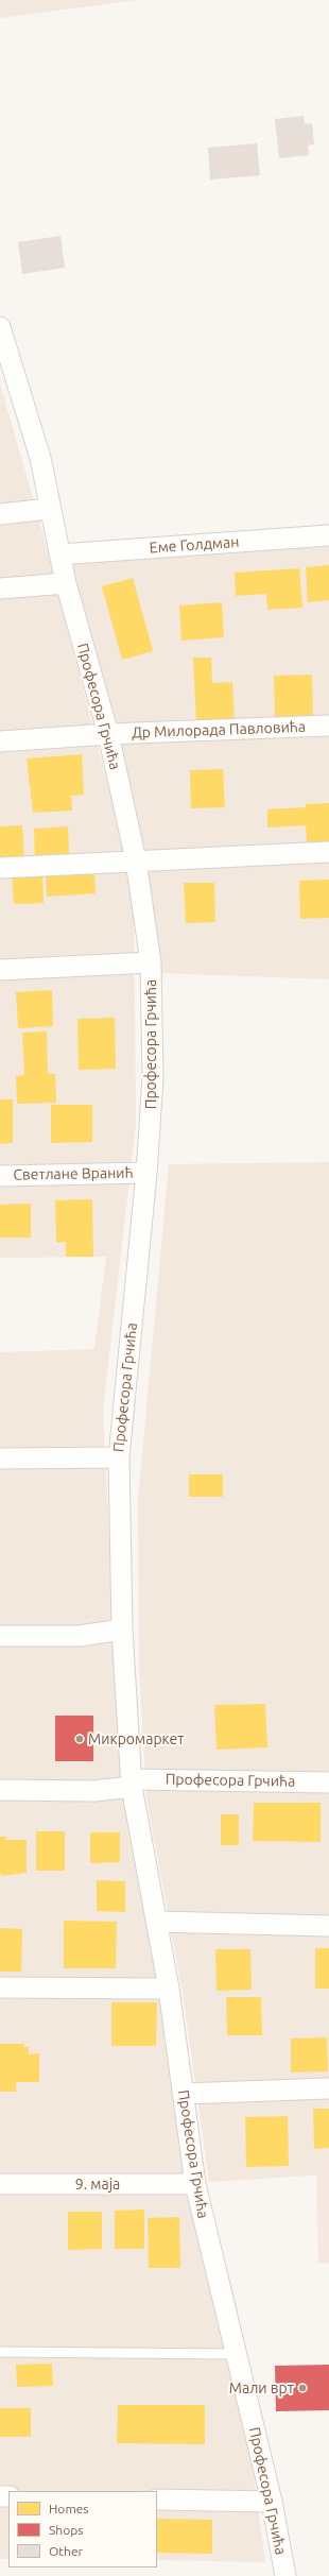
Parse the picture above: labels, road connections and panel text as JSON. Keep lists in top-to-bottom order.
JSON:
{
  "streets": {
    "street": [
      "Еме Голдман",
      "Професора Грчића",
      "Др Милорада Павловића",
      "Светлане Вранић",
      "9. маја"
    ]
  },
  "crossings": [
    ["Еме Голдман", "Професора Грчића"],
    ["Професора Грчића", "Др Милорада Павловића"],
    ["Професора Грчића", "Светлане Вранић"],
    ["Професора Грчића", "9. маја"]
  ],
  "places": ["Микромаркет", "Мали врт"],
  "legend": ["Homes", "Shops", "Other"]
}
